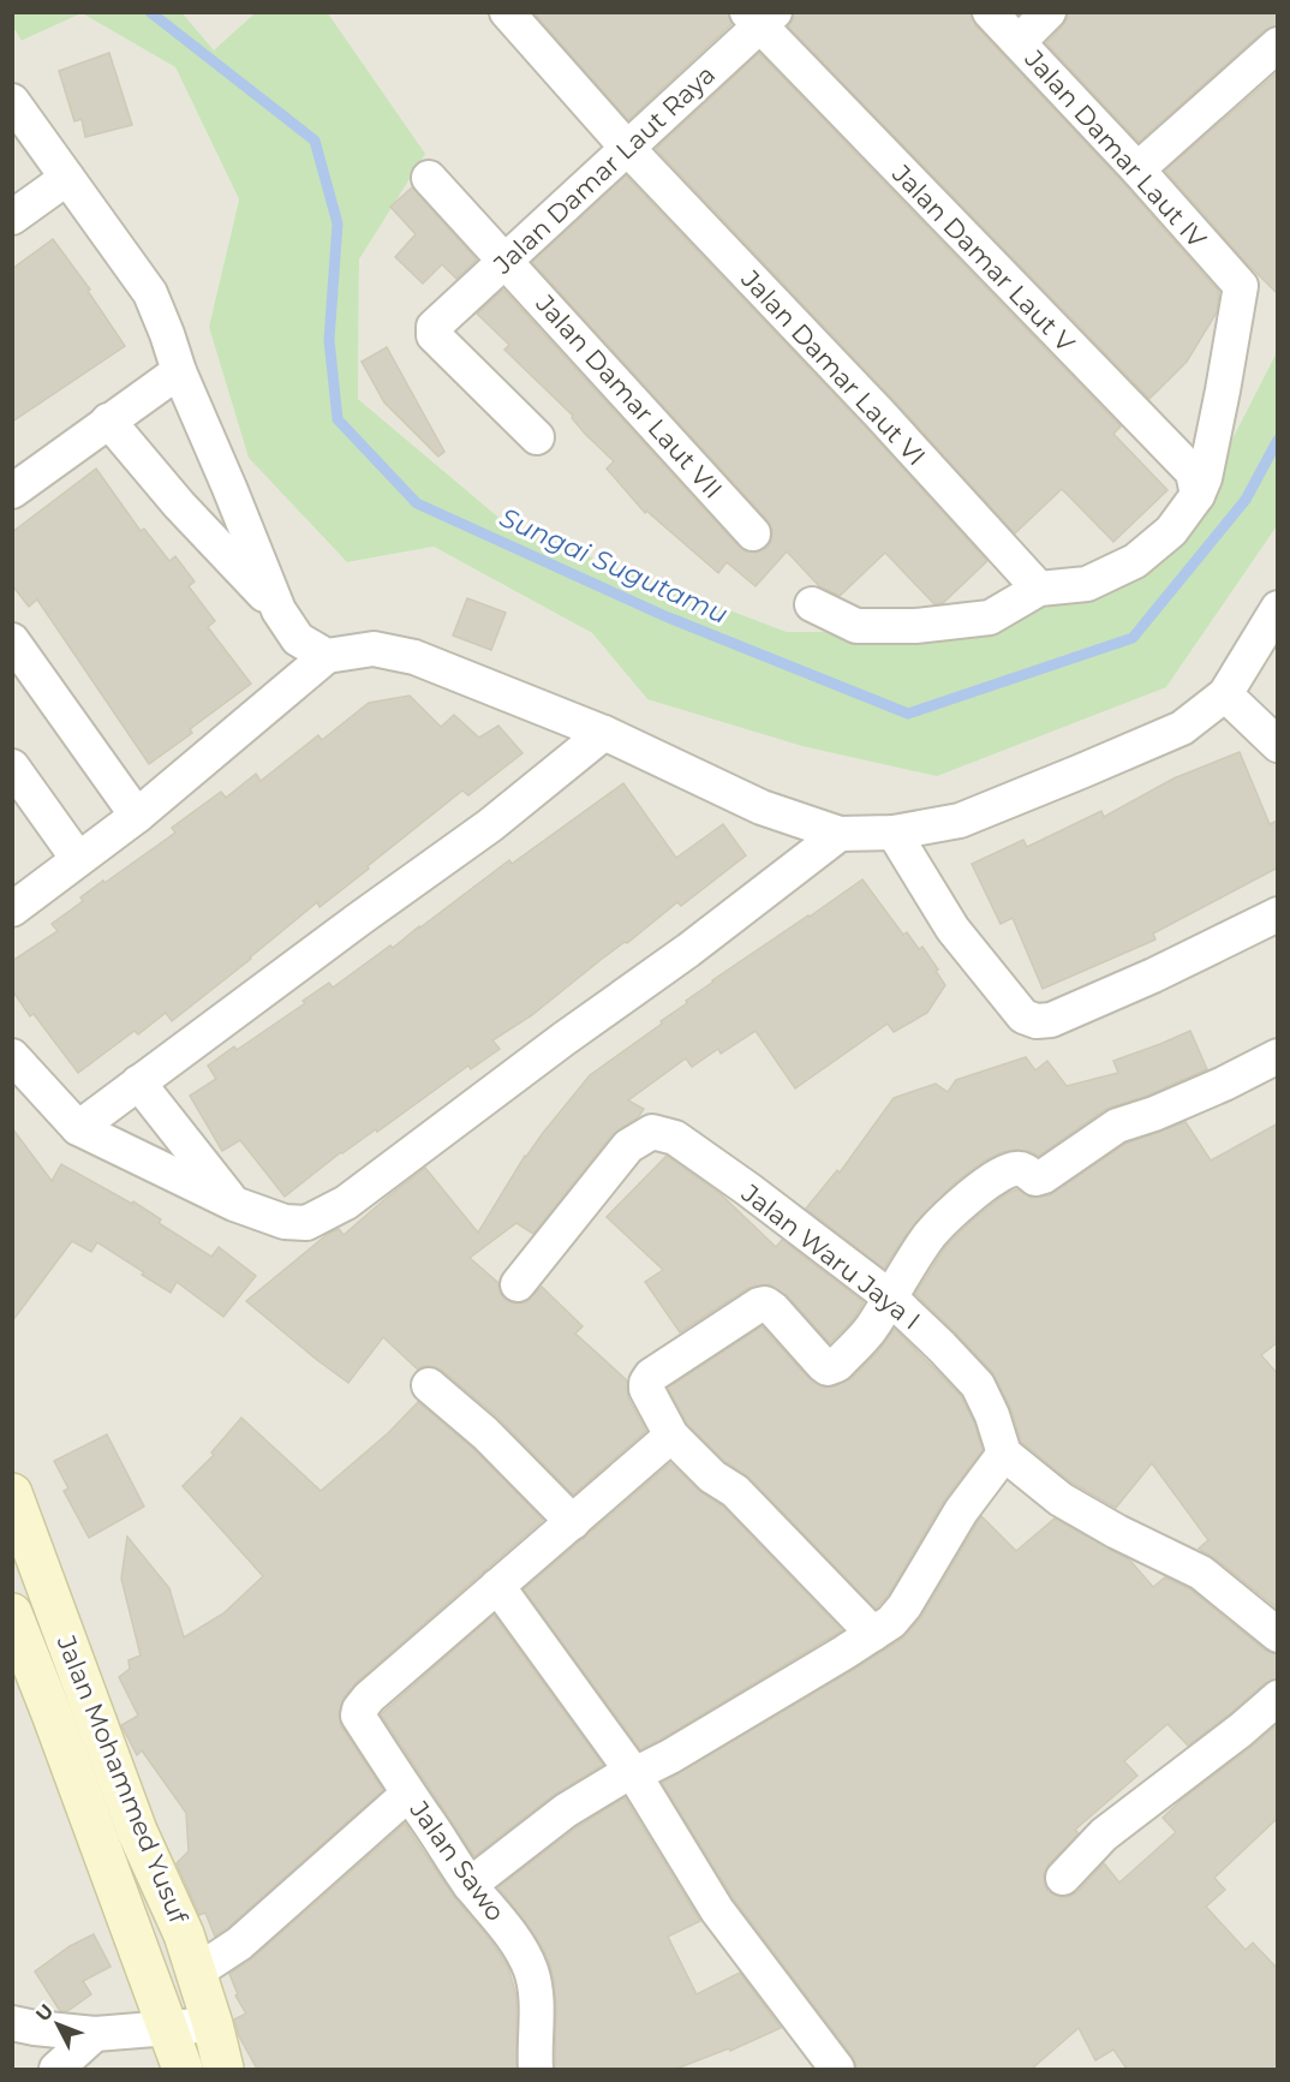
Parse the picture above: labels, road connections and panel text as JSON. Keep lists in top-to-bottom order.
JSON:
{
  "streets": {
    "main road": ["Jalan Mohammed Yusuf"],
    "street": [
      "Jalan Damar Laut IV",
      "Jalan Damar Laut Raya",
      "Jalan Damar Laut V",
      "Jalan Damar Laut VI",
      "Jalan Damar Laut VII",
      "Jalan Waru Jaya I",
      "Jalan Sawo"
    ]
  },
  "crossings": [
    ["Jalan Damar Laut IV", "Jalan Damar Laut V"],
    ["Jalan Damar Laut Raya", "Jalan Damar Laut V"],
    ["Jalan Damar Laut Raya", "Jalan Damar Laut VI"],
    ["Jalan Damar Laut Raya", "Jalan Damar Laut VII"],
    ["Jalan Mohammed Yusuf", "Jalan Sawo"]
  ],
  "water": ["Sungai Sugutamu"],
  "north": "top left"
}
